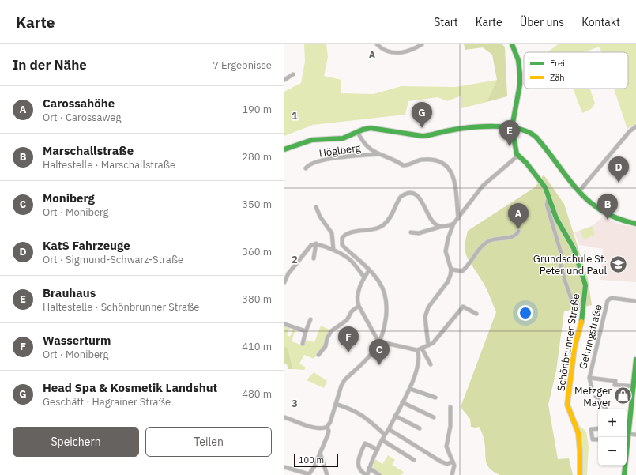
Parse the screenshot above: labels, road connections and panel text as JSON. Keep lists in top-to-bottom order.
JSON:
{
  "streets": {
    "street": ["Höglberg", "Gehringstraße", "Schönbrunner Straße"]
  },
  "places": {
    "school or university": ["Grundschule St. Peter und Paul"],
    "shop": ["Metzger Mayer"]
  },
  "legend": ["Frei", "Zäh"],
  "scale_bar": "100 m",
  "page": {
    "header": "Karte",
    "nav": [
      "Start",
      "Karte",
      "Über uns",
      "Kontakt"
    ],
    "heading": ["In der Nähe", "7 Ergebnisse"],
    "list": [
      {
        "mark": "A",
        "name": "Carossahöhe",
        "note": "Ort · Carossaweg",
        "value": "190 m"
      },
      {
        "mark": "B",
        "name": "Marschallstraße",
        "note": "Haltestelle · Marschallstraße",
        "value": "280 m"
      },
      {
        "mark": "C",
        "name": "Moniberg",
        "note": "Ort · Moniberg",
        "value": "350 m"
      },
      {
        "mark": "D",
        "name": "KatS Fahrzeuge",
        "note": "Ort · Sigmund-Schwarz-Straße",
        "value": "360 m"
      },
      {
        "mark": "E",
        "name": "Brauhaus",
        "note": "Haltestelle · Schönbrunner Straße",
        "value": "380 m"
      },
      {
        "mark": "F",
        "name": "Wasserturm",
        "note": "Ort · Moniberg",
        "value": "410 m"
      },
      {
        "mark": "G",
        "name": "Head Spa & Kosmetik Landshut",
        "note": "Geschäft · Hagrainer Straße",
        "value": "480 m"
      }
    ],
    "pins": [
      "G",
      "E",
      "D",
      "B",
      "A",
      "F",
      "C"
    ],
    "map_buttons": ["+", "−"],
    "buttons": ["Speichern", "Teilen"],
    "scale": "100 m"
  },
  "grid": {
    "columns": ["A"],
    "rows": ["1", "2", "3"]
  }
}
